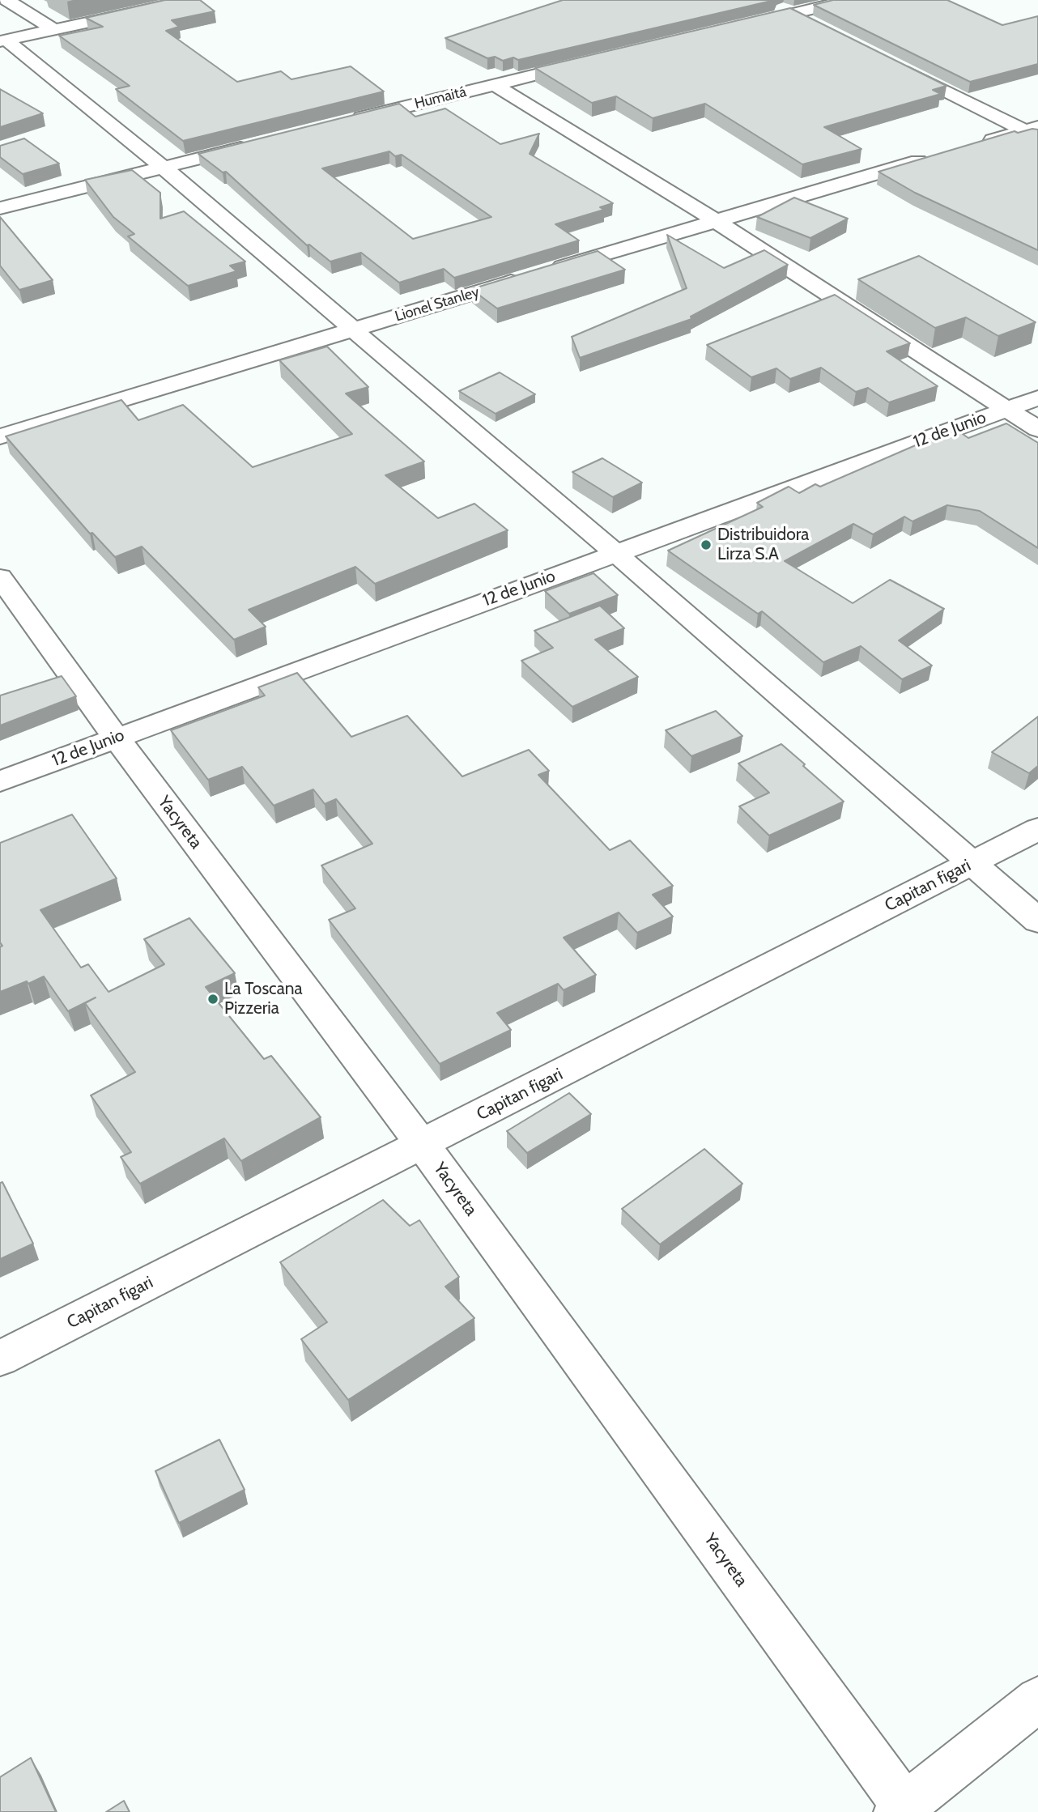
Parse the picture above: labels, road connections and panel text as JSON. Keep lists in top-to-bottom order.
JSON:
{
  "streets": {
    "street": [
      "Humaitá",
      "Lionel Stanley",
      "12 de Junio",
      "Yacyreta",
      "Capitan figari"
    ]
  },
  "crossings": [
    ["12 de Junio", "Yacyreta"],
    ["Yacyreta", "Capitan figari"]
  ],
  "places": ["Distribuidora Lirza S.A", "La Toscana Pizzeria"]
}
